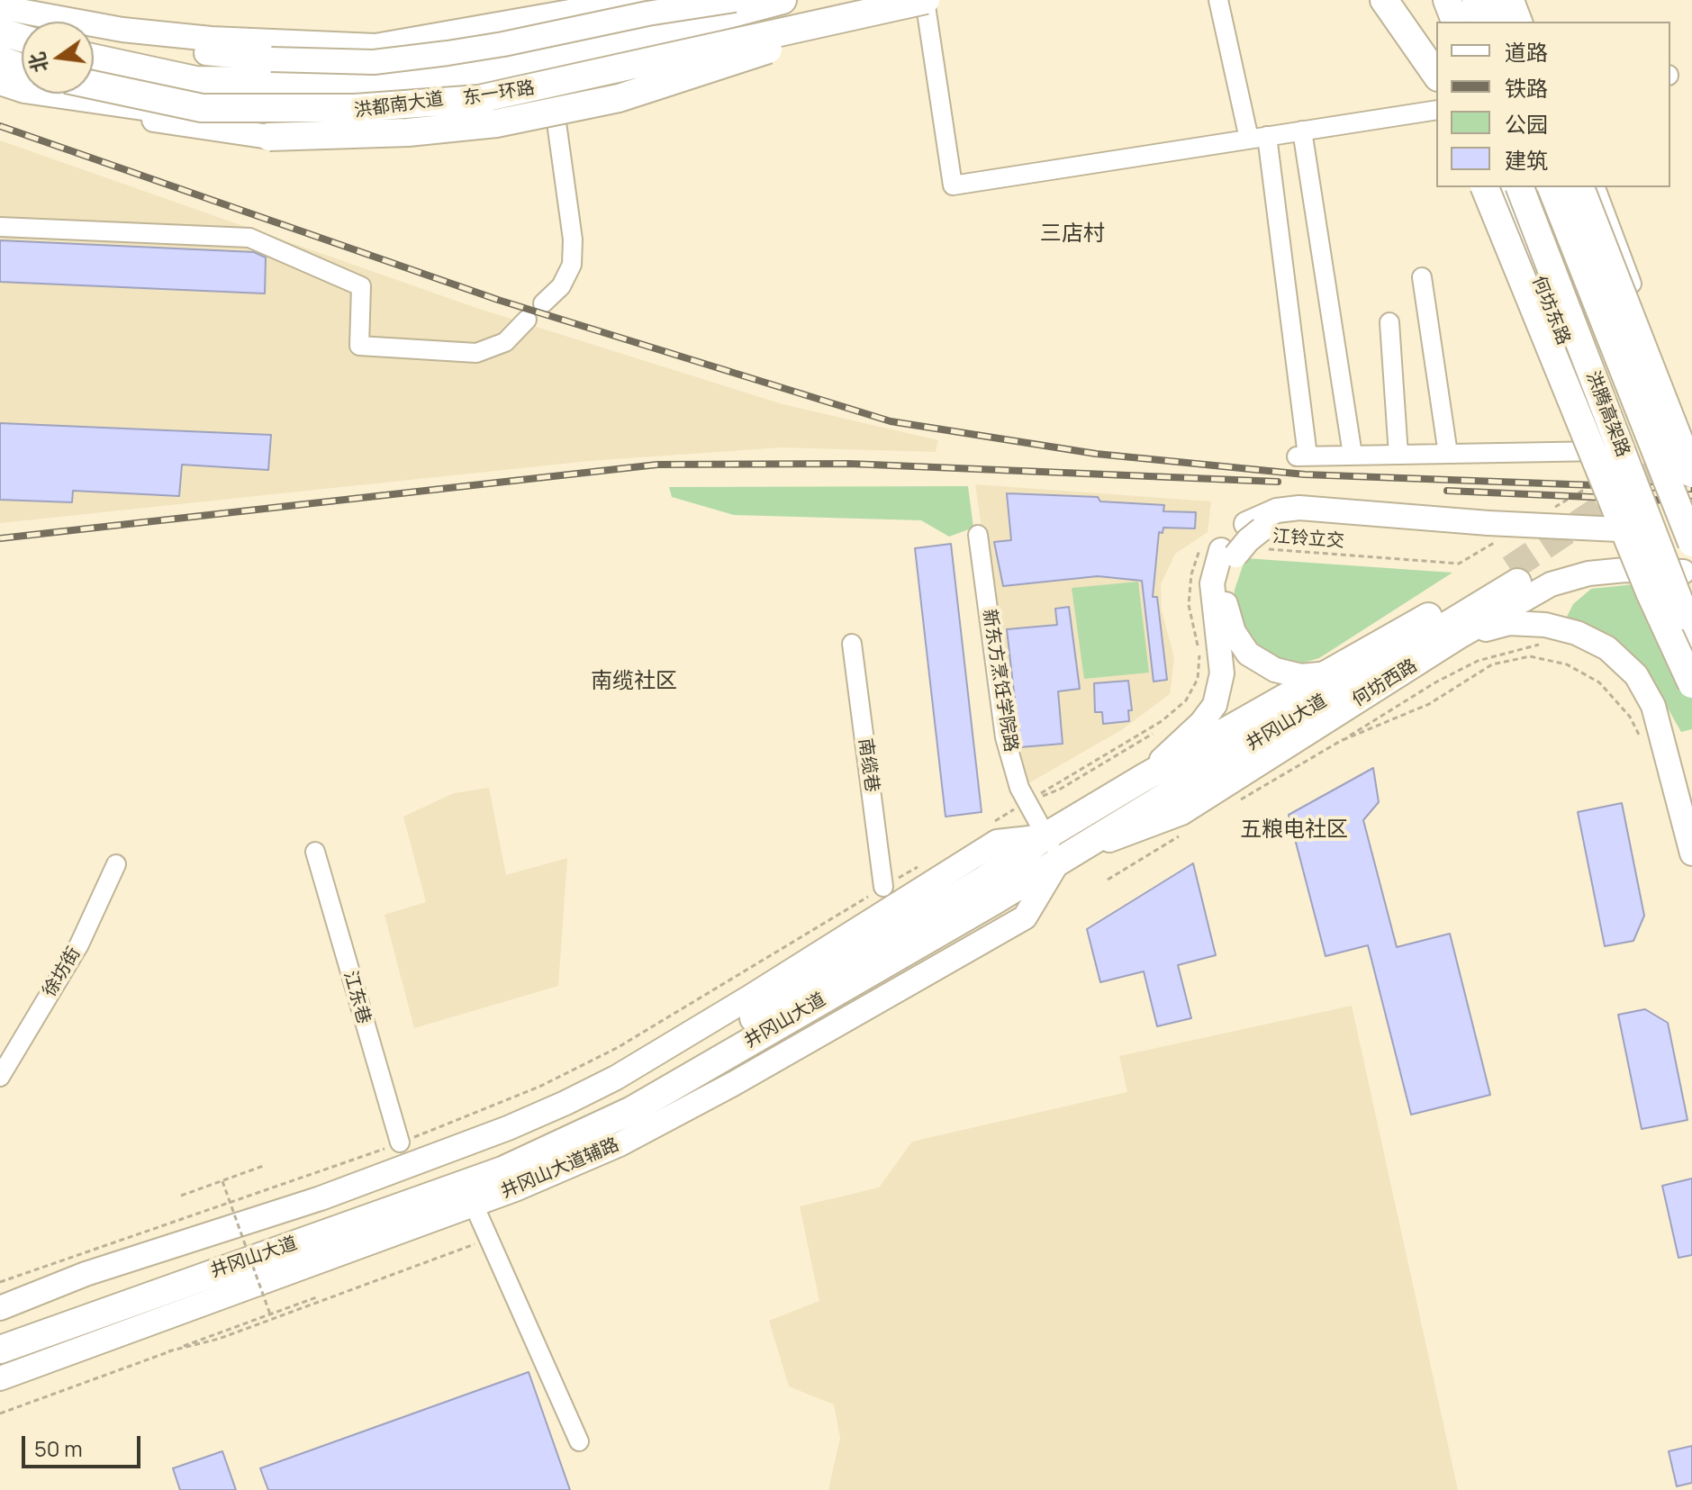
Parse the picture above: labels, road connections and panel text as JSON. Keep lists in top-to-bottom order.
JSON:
{
  "streets": {
    "highway": ["东一环路", "洪腾高架路", "井冈山大道"],
    "main road": ["洪都南大道", "何坊西路", "井冈山大道辅路"],
    "street": [
      "何坊东路",
      "新东方烹饪学院路",
      "南缆巷",
      "徐坊街",
      "江东巷"
    ],
    "path": ["江铃立交"]
  },
  "crossings": [
    ["江铃立交", "何坊西路"],
    ["新东方烹饪学院路", "何坊西路"],
    ["新东方烹饪学院路", "井冈山大道"],
    ["新东方烹饪学院路", "井冈山大道辅路"],
    ["何坊西路", "井冈山大道"],
    ["何坊西路", "井冈山大道辅路"],
    ["井冈山大道", "井冈山大道辅路"]
  ],
  "districts": ["三店村", "南缆社区", "五粮电社区"],
  "legend": [
    "道路",
    "铁路",
    "公园",
    "建筑"
  ],
  "scale_bar": "50 m",
  "north": "left"
}
